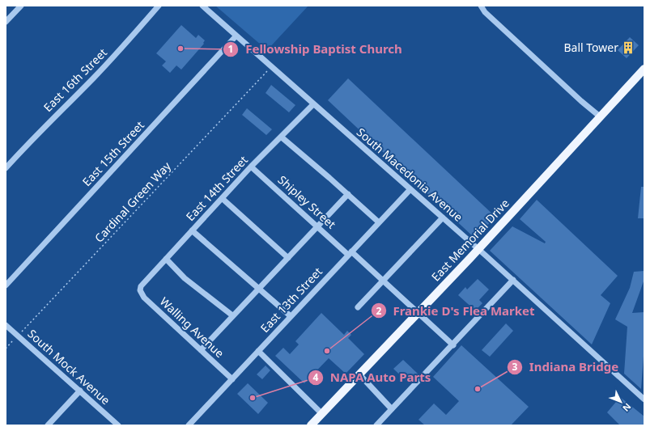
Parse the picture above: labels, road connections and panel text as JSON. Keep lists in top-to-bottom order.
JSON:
{
  "streets": {
    "main road": ["East Memorial Drive"],
    "street": [
      "East 16th Street",
      "East 15th Street",
      "South Macedonia Avenue",
      "East 14th Street",
      "Shipley Street",
      "East 13th Street",
      "Walling Avenue",
      "South Mock Avenue"
    ],
    "path": ["Cardinal Green Way"]
  },
  "crossings": [
    ["East 15th Street", "South Macedonia Avenue"],
    ["South Macedonia Avenue", "East 14th Street"],
    ["South Macedonia Avenue", "Cardinal Green Way"],
    ["South Macedonia Avenue", "East Memorial Drive"],
    ["South Macedonia Avenue", "East 13th Street"],
    ["East 14th Street", "Shipley Street"],
    ["East 14th Street", "Walling Avenue"],
    ["Cardinal Green Way", "South Mock Avenue"],
    ["Shipley Street", "East Memorial Drive"],
    ["Shipley Street", "East 13th Street"],
    ["East 13th Street", "Walling Avenue"]
  ],
  "places": {
    "building": ["Ball Tower"],
    "other": [
      "Fellowship Baptist Church",
      "Frankie D's Flea Market",
      "Indiana Bridge",
      "NAPA Auto Parts"
    ]
  },
  "north": "bottom right"
}
